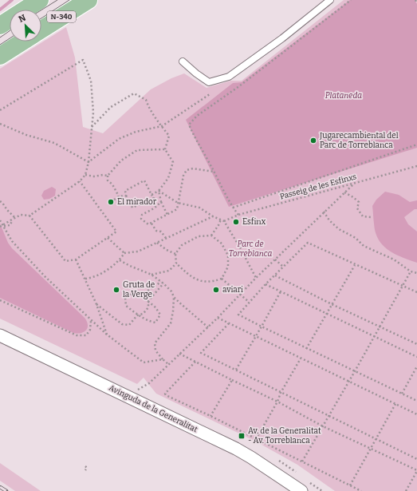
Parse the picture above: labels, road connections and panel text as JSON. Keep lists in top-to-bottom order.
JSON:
{
  "streets": {
    "main road": ["N-340"],
    "street": ["Avinguda de la Generalitat"],
    "path": ["Passeig de les Esfinxs"]
  },
  "parks": ["Plataneda", "Parc de Torreblanca"],
  "places": {
    "other": [
      "Jugarecambiental del Parc de Torreblanca",
      "El mirador",
      "Esfinx",
      "Gruta de la Verge",
      "aviari"
    ],
    "transit": ["Av. de la Generalitat - Av. Torreblanca"]
  },
  "north": "top left"
}
